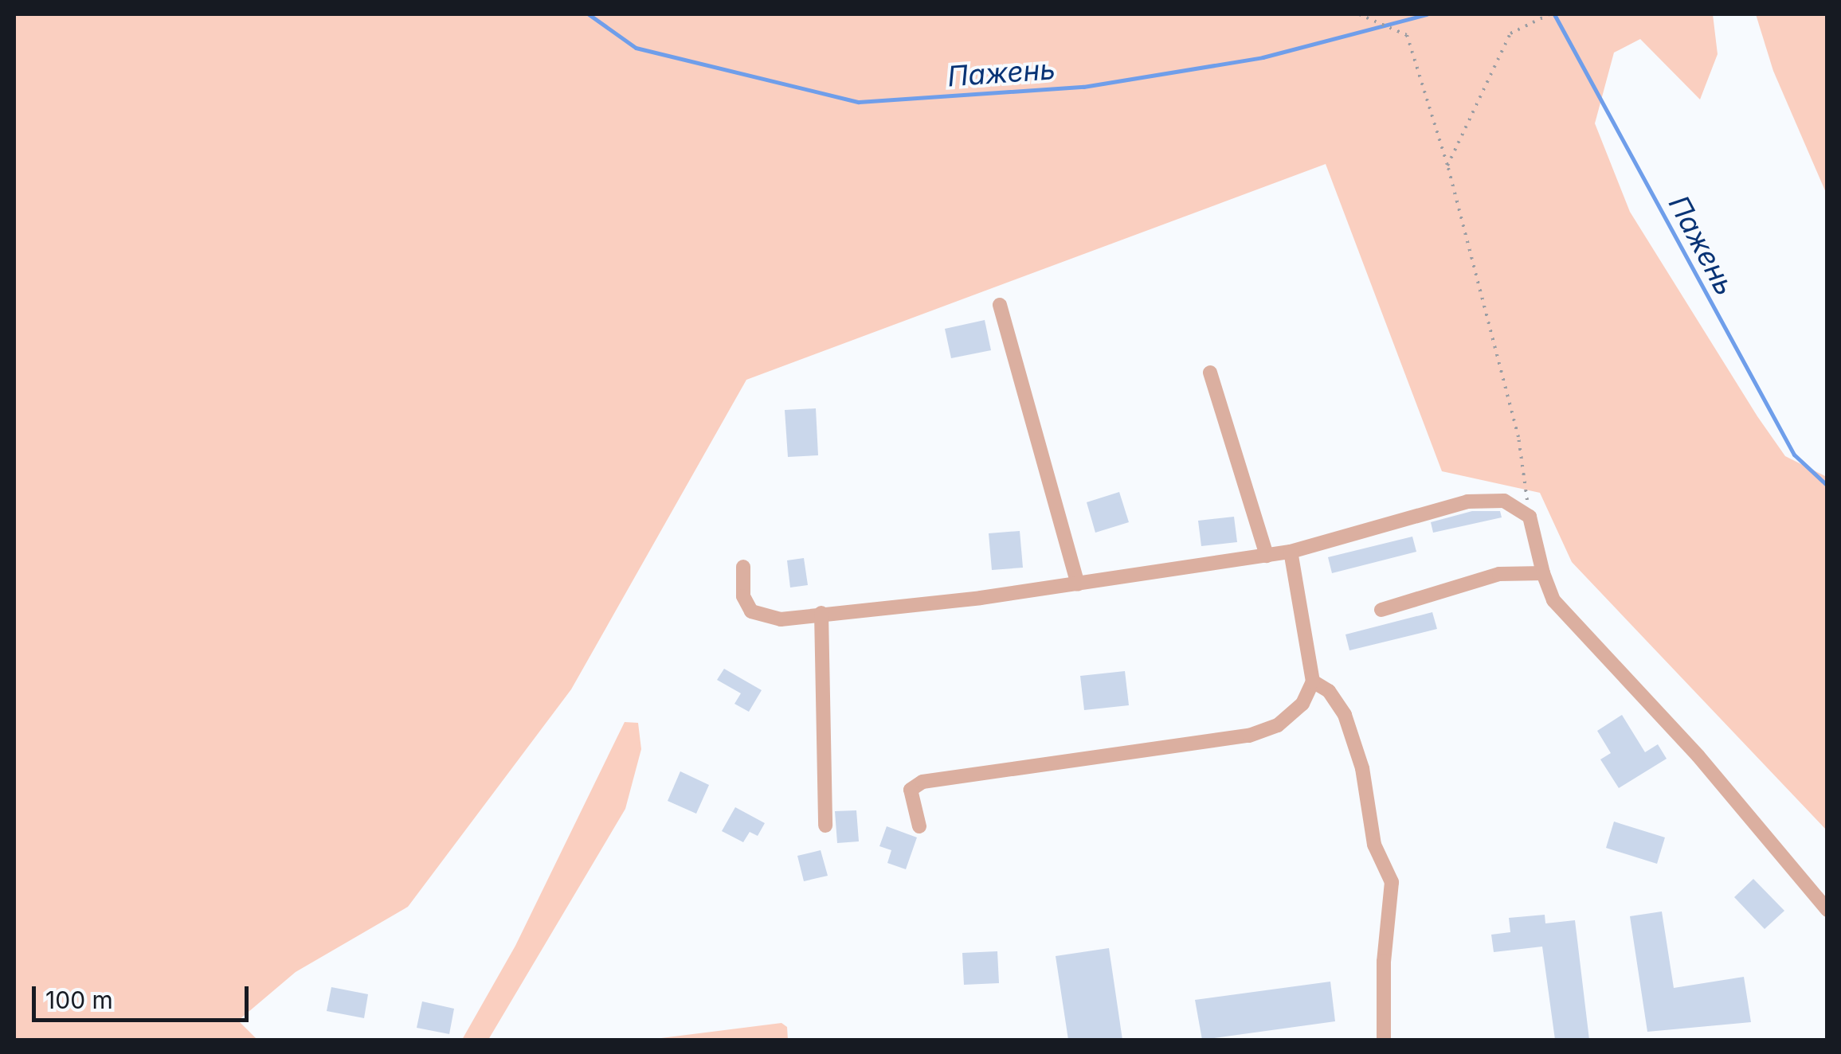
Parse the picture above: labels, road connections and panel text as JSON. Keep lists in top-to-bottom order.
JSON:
{
  "water": ["Пажень"],
  "scale_bar": "100 m"
}
